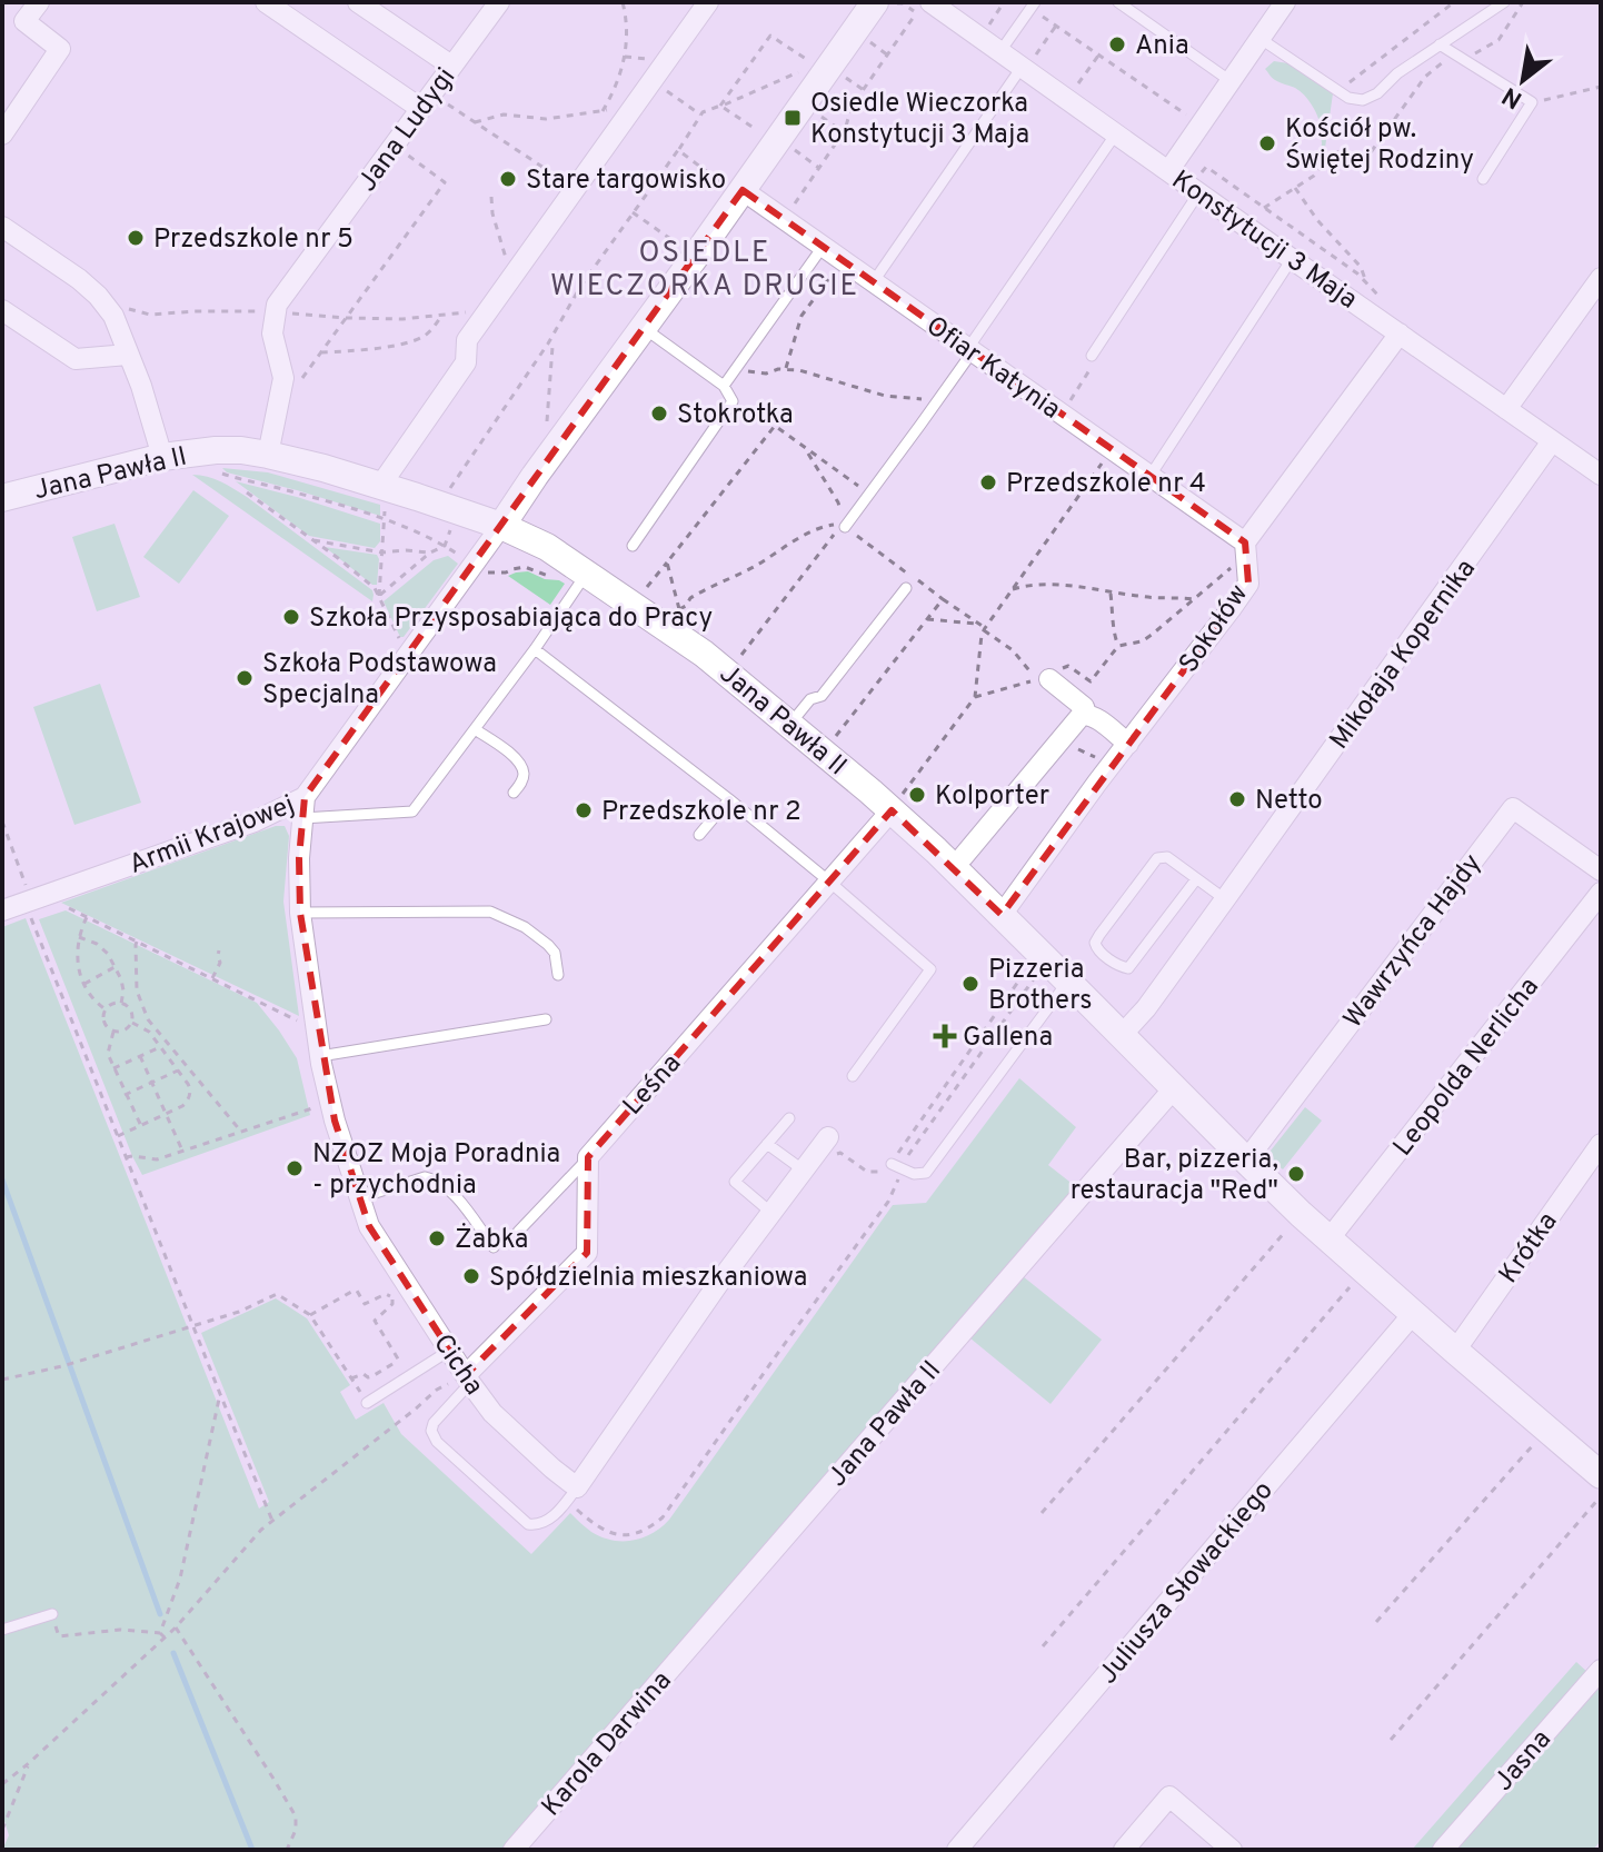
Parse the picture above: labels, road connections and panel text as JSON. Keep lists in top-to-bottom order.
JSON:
{
  "streets": {
    "street": [
      "Jana Ludygi",
      "Konstytucji 3 Maja",
      "Ofiar Katynia",
      "Jana Pawła II",
      "Sokołów",
      "Mikołaja Kopernika",
      "Armii Krajowej",
      "Wawrzyńca Hajdy",
      "Leopolda Nerlicha",
      "Leśna",
      "Krótka",
      "Cicha",
      "Juliusza Słowackiego",
      "Karola Darwina",
      "Jasna"
    ]
  },
  "crossings": [
    ["Konstytucji 3 Maja", "Sokołów"],
    ["Konstytucji 3 Maja", "Mikołaja Kopernika"],
    ["Ofiar Katynia", "Sokołów"],
    ["Jana Pawła II", "Sokołów"],
    ["Jana Pawła II", "Mikołaja Kopernika"],
    ["Jana Pawła II", "Armii Krajowej"],
    ["Jana Pawła II", "Wawrzyńca Hajdy"],
    ["Jana Pawła II", "Leopolda Nerlicha"],
    ["Jana Pawła II", "Leśna"],
    ["Jana Pawła II", "Krótka"],
    ["Jana Pawła II", "Juliusza Słowackiego"],
    ["Jana Pawła II", "Karola Darwina"],
    ["Armii Krajowej", "Cicha"]
  ],
  "districts": ["OSIEDLE WIECZORKA DRUGIE"],
  "places": {
    "other": [
      "Ania",
      "Kościół pw. Świętej Rodziny",
      "Stare targowisko",
      "Przedszkole nr 5",
      "Stokrotka",
      "Przedszkole nr 4",
      "Szkoła Przysposabiająca do Pracy",
      "Szkoła Podstawowa Specjalna",
      "Kolporter",
      "Netto",
      "Przedszkole nr 2",
      "Pizzeria Brothers",
      "NZOZ Moja Poradnia - przychodnia",
      "Bar, pizzeria, restauracja \"Red\"",
      "Żabka",
      "Spółdzielnia mieszkaniowa"
    ],
    "transit": ["Osiedle Wieczorka Konstytucji 3 Maja"],
    "health": ["Gallena"]
  },
  "north": "bottom left"
}
